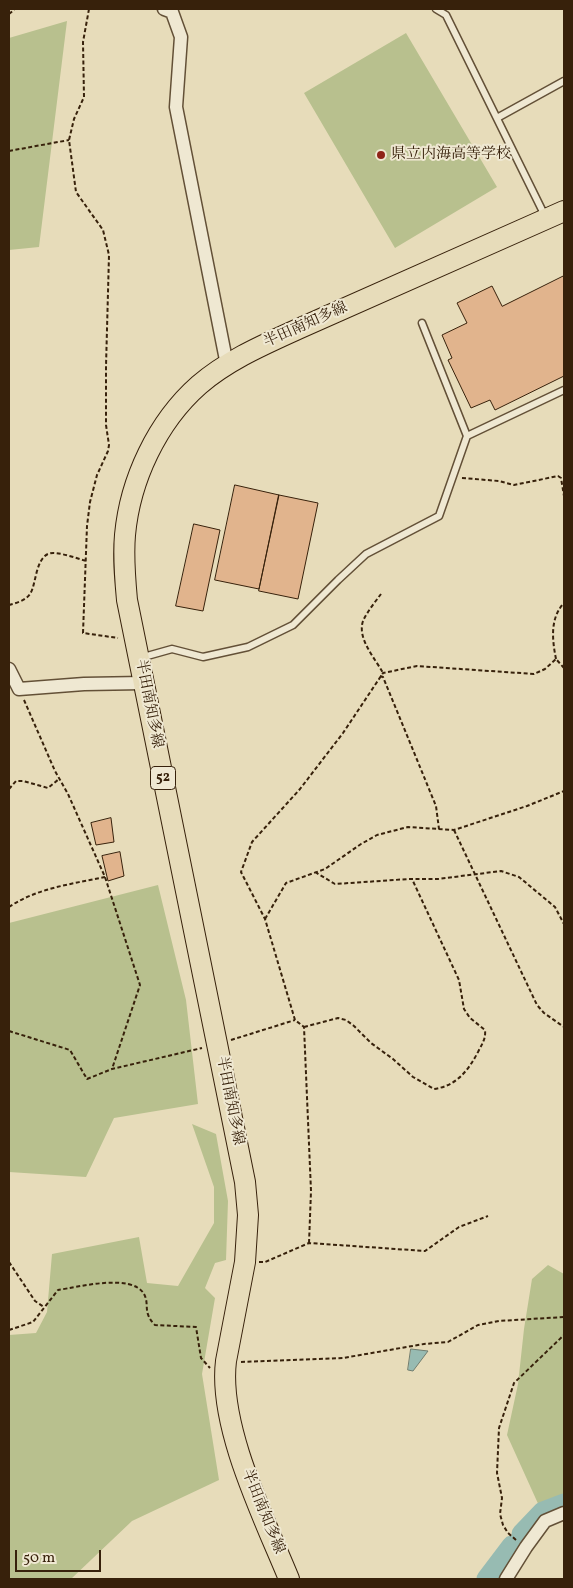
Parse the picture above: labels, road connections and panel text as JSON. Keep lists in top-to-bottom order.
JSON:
{
  "streets": {
    "main road": ["半田南知多線", "52"]
  },
  "places": ["県立内海高等学校"],
  "scale_bar": "50 m"
}
